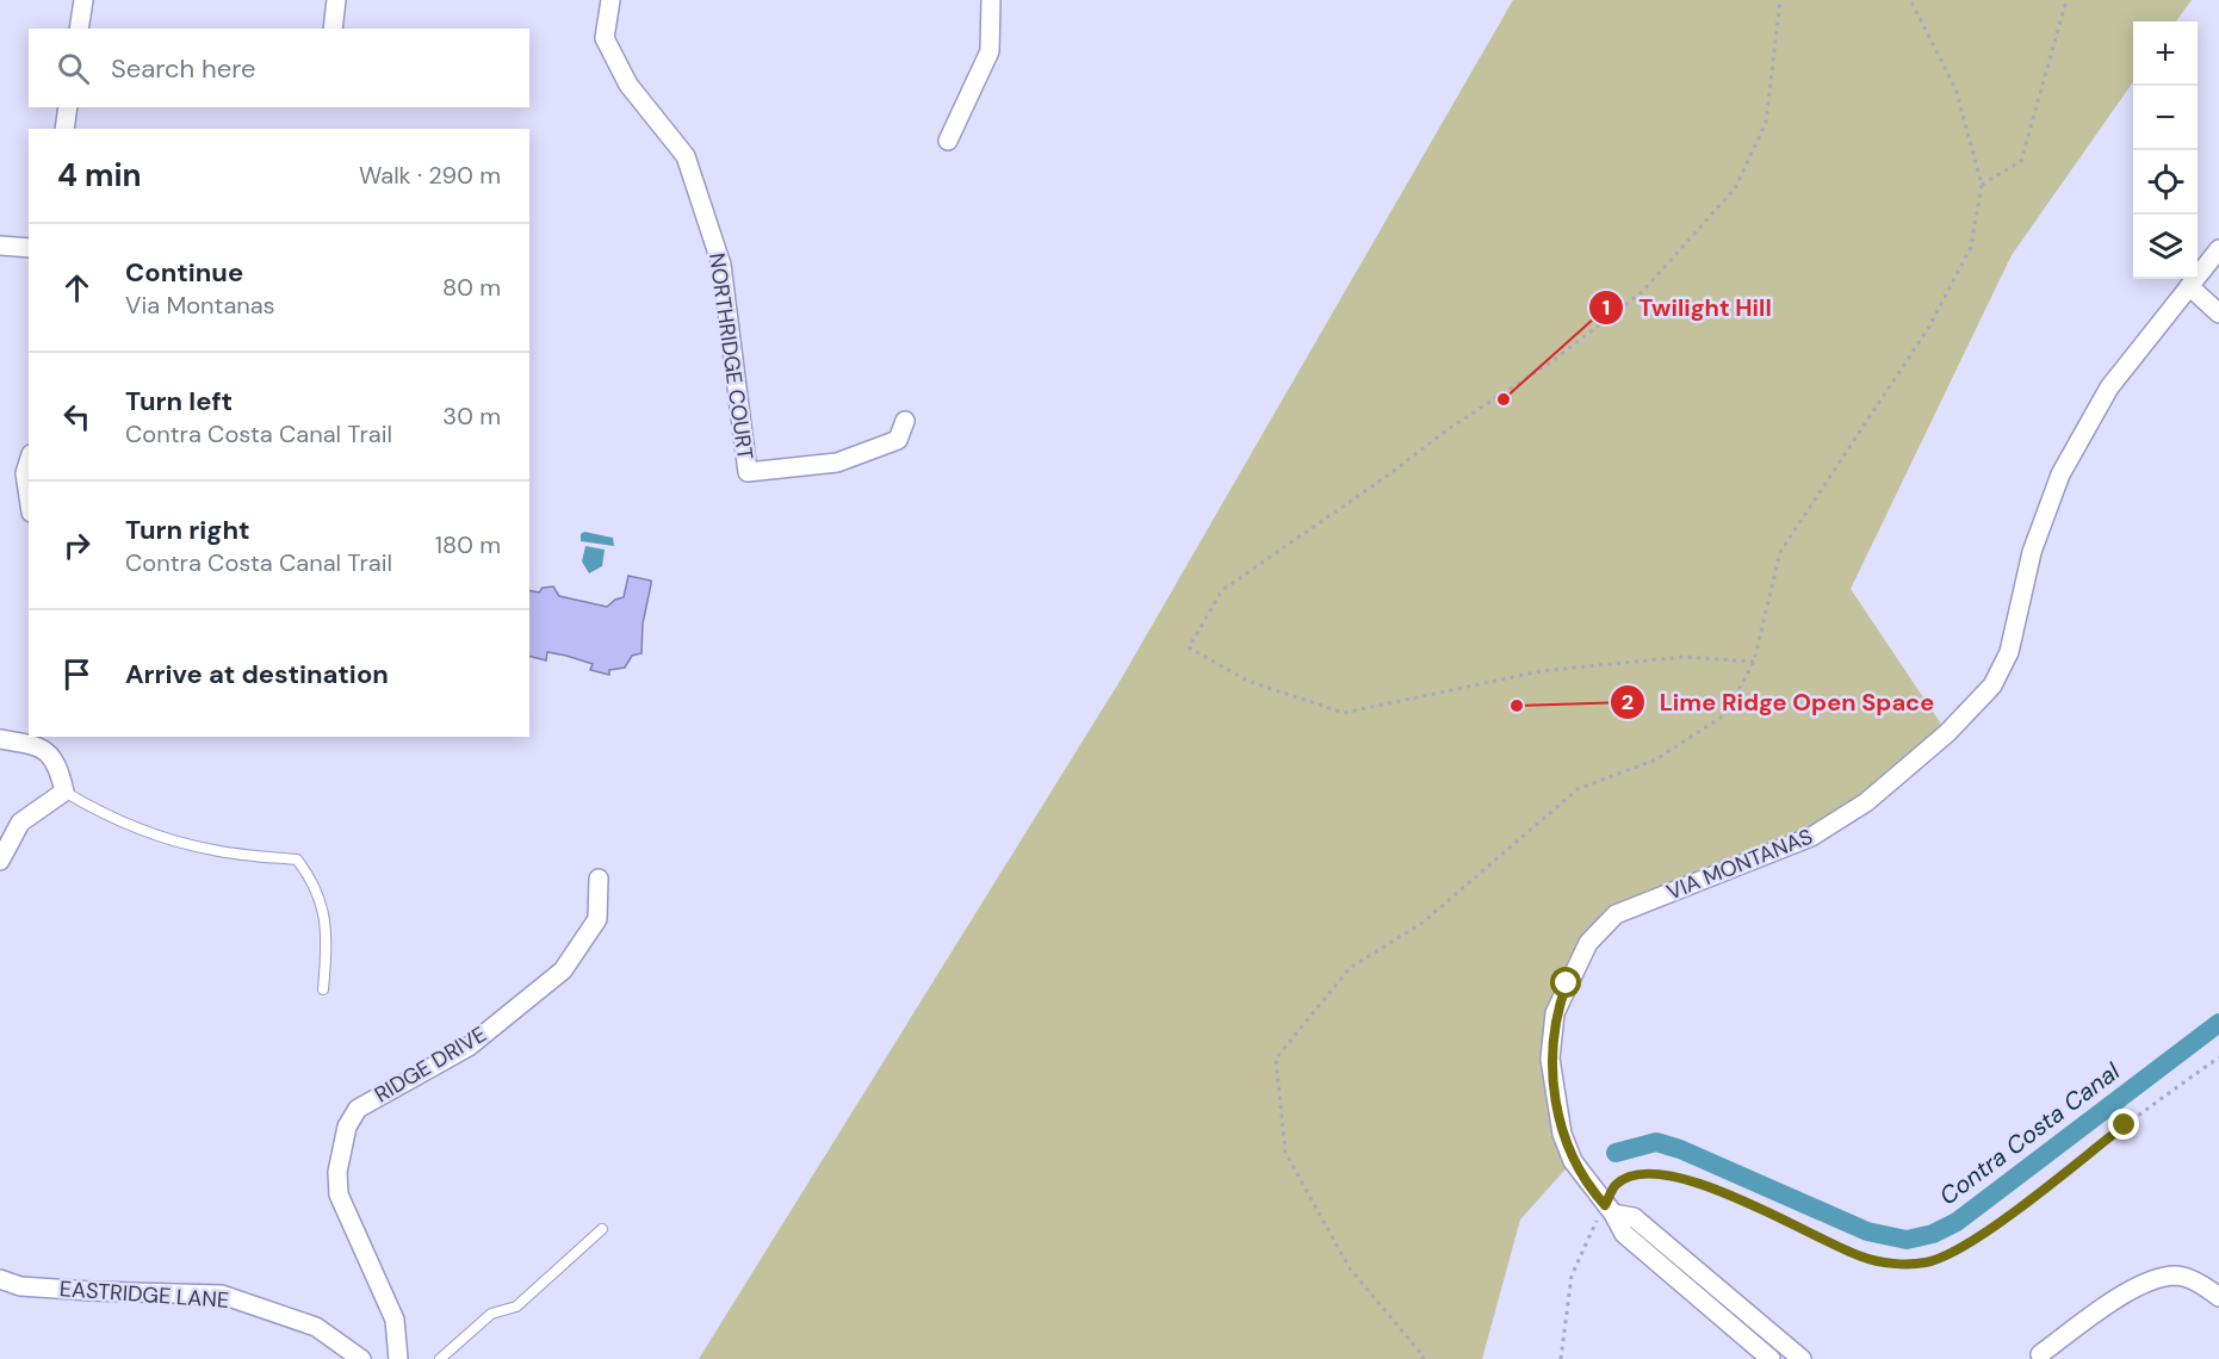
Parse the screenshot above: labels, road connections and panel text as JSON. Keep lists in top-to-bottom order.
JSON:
{
  "streets": {
    "street": [
      "NORTHRIDGE COURT",
      "VIA MONTANAS",
      "RIDGE DRIVE",
      "EASTRIDGE LANE"
    ]
  },
  "water": ["Contra Costa Canal"],
  "places": ["Twilight Hill", "Lime Ridge Open Space"],
  "page": {
    "map_buttons": ["+", "−"],
    "search": "Search here",
    "heading": ["4 min", "Walk · 290 m"],
    "list": [
      ["Continue", "Via Montanas", "80 m"],
      ["Turn left", "Contra Costa Canal Trail", "30 m"],
      ["Turn right", "Contra Costa Canal Trail", "180 m"],
      "Arrive at destination"
    ]
  }
}
